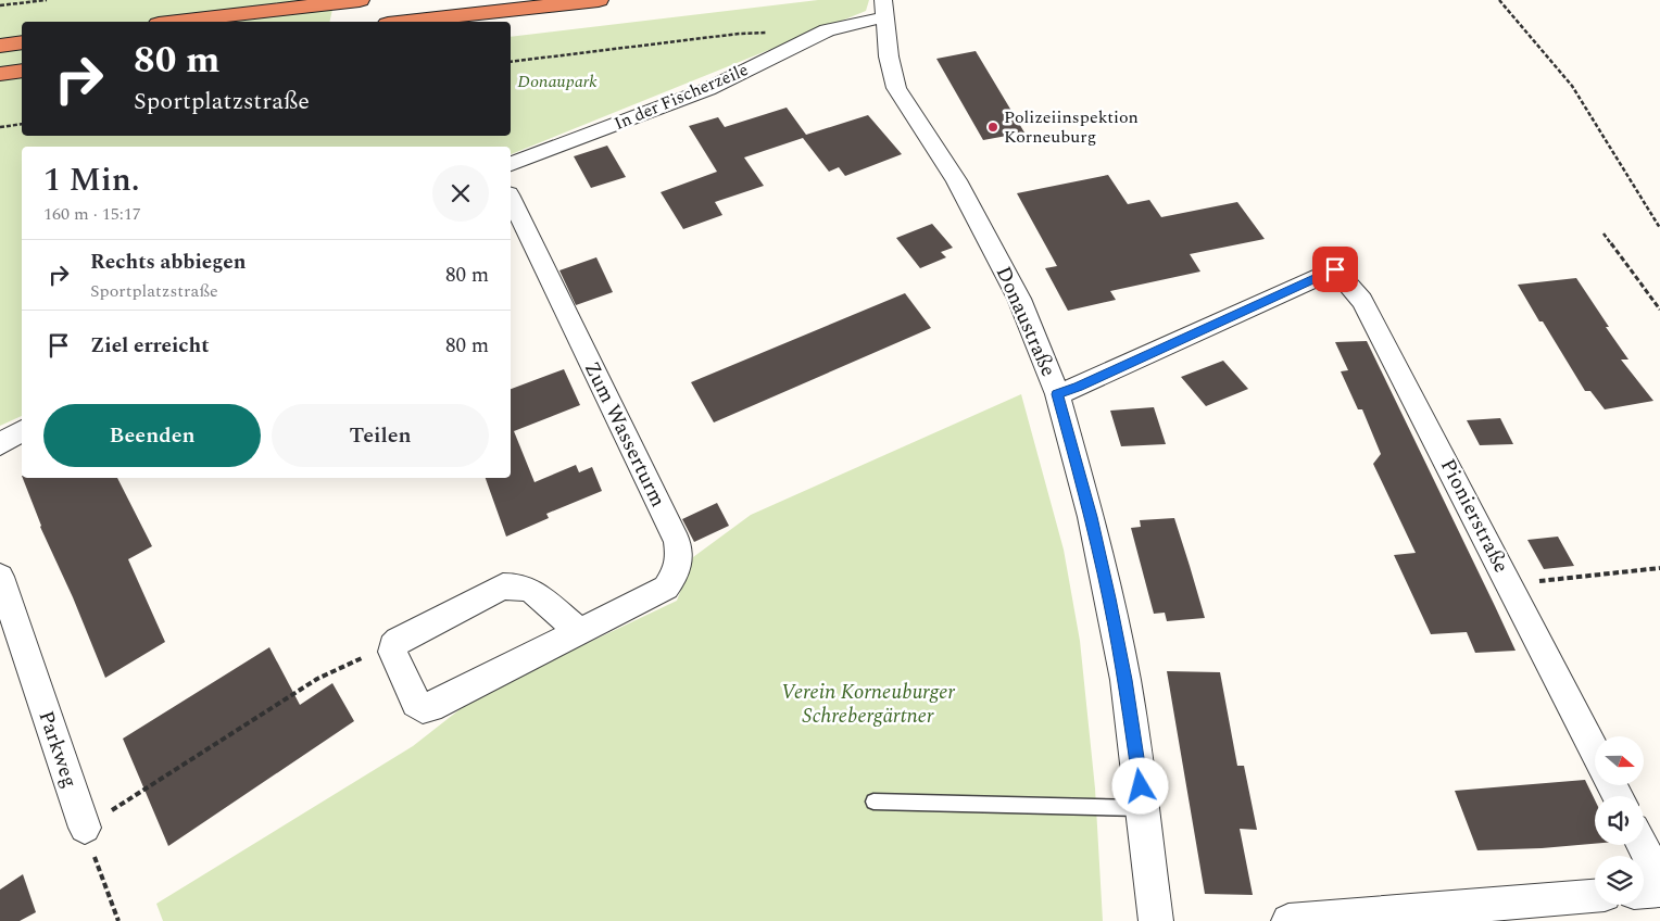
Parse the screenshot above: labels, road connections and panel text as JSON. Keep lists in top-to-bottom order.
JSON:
{
  "streets": {
    "street": [
      "In der Fischerzeile",
      "Donaustraße",
      "Zum Wasserturm",
      "Pionierstraße",
      "Parkweg"
    ]
  },
  "crossings": [
    ["In der Fischerzeile", "Donaustraße"],
    ["Donaustraße", "Pionierstraße"]
  ],
  "parks": ["Donaupark", "Verein Korneuburger Schrebergärtner"],
  "places": ["Polizeiinspektion Korneuburg"],
  "north": "right",
  "page": {
    "turn": ["80 m", "Sportplatzstraße"],
    "heading": ["1 Min.", "160 m · 15:17"],
    "list": [
      {
        "name": "Rechts abbiegen",
        "note": "Sportplatzstraße",
        "value": "80 m"
      },
      {
        "name": "Ziel erreicht",
        "value": "80 m"
      }
    ],
    "buttons": ["Beenden", "Teilen"]
  }
}
